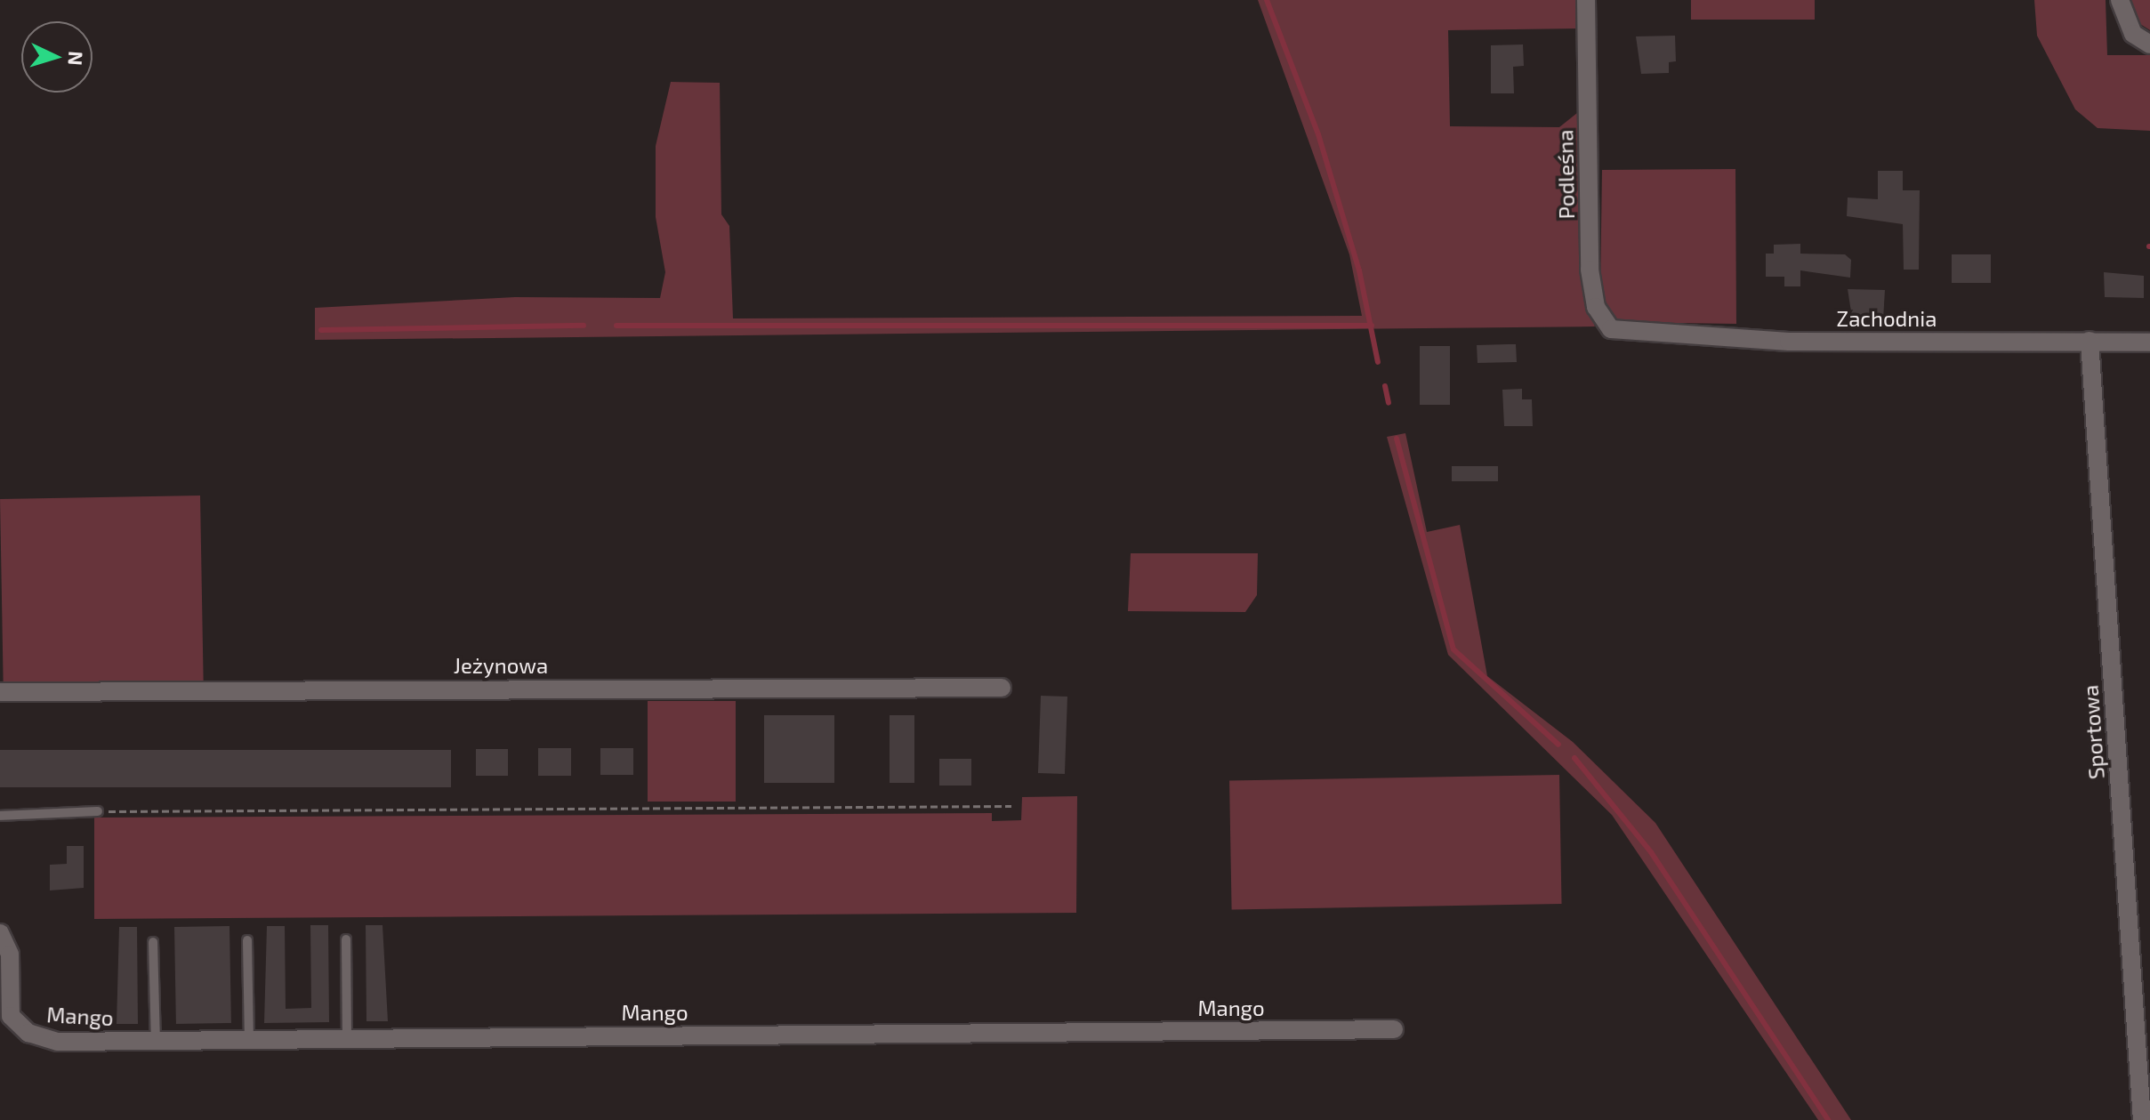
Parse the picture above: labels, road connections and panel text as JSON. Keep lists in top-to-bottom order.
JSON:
{
  "streets": {
    "street": [
      "Podleśna",
      "Zachodnia",
      "Jeżynowa",
      "Sportowa",
      "Mango"
    ]
  },
  "crossings": [
    ["Podleśna", "Zachodnia"],
    ["Zachodnia", "Sportowa"]
  ],
  "north": "right"
}
